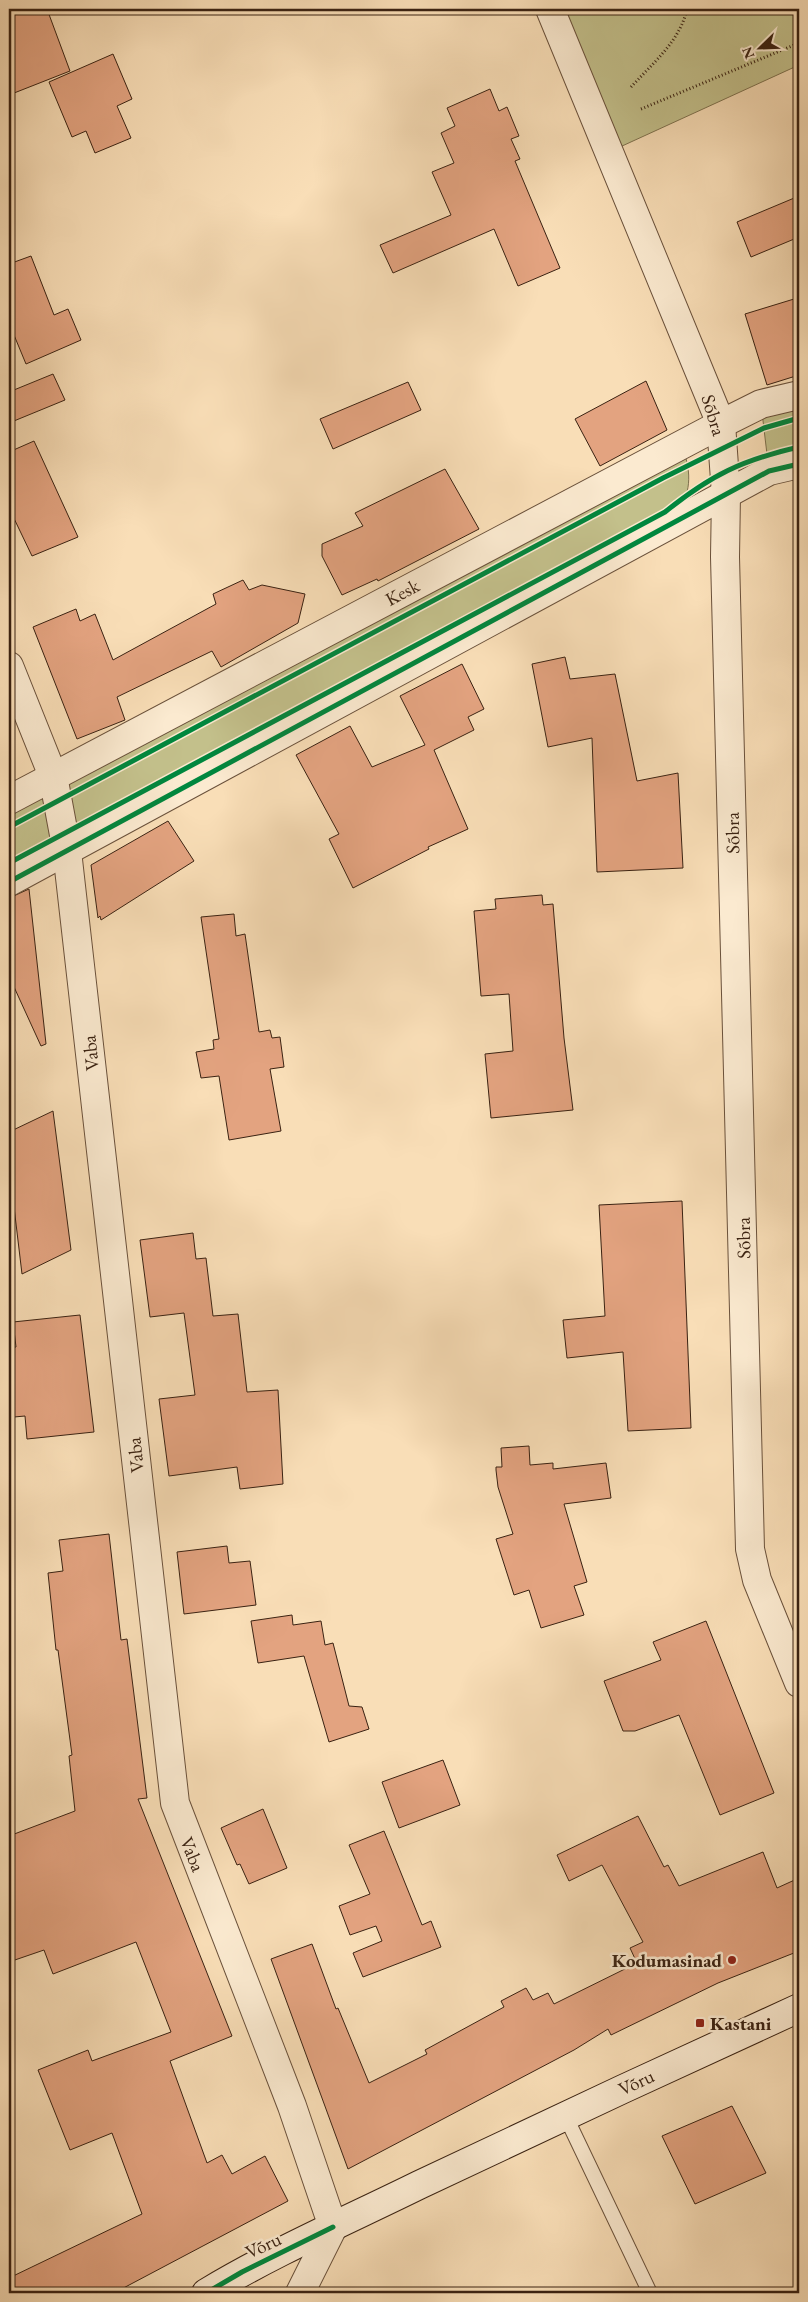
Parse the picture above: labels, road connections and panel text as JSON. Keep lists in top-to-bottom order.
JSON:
{
  "streets": {
    "street": [
      "Sõbra",
      "Kesk",
      "Vaba",
      "Võru"
    ]
  },
  "crossings": [
    ["Sõbra", "Kesk"],
    ["Kesk", "Vaba"],
    ["Vaba", "Võru"]
  ],
  "places": {
    "other": ["Kodumasinad"],
    "transit": ["Kastani"]
  },
  "north": "bottom left"
}
